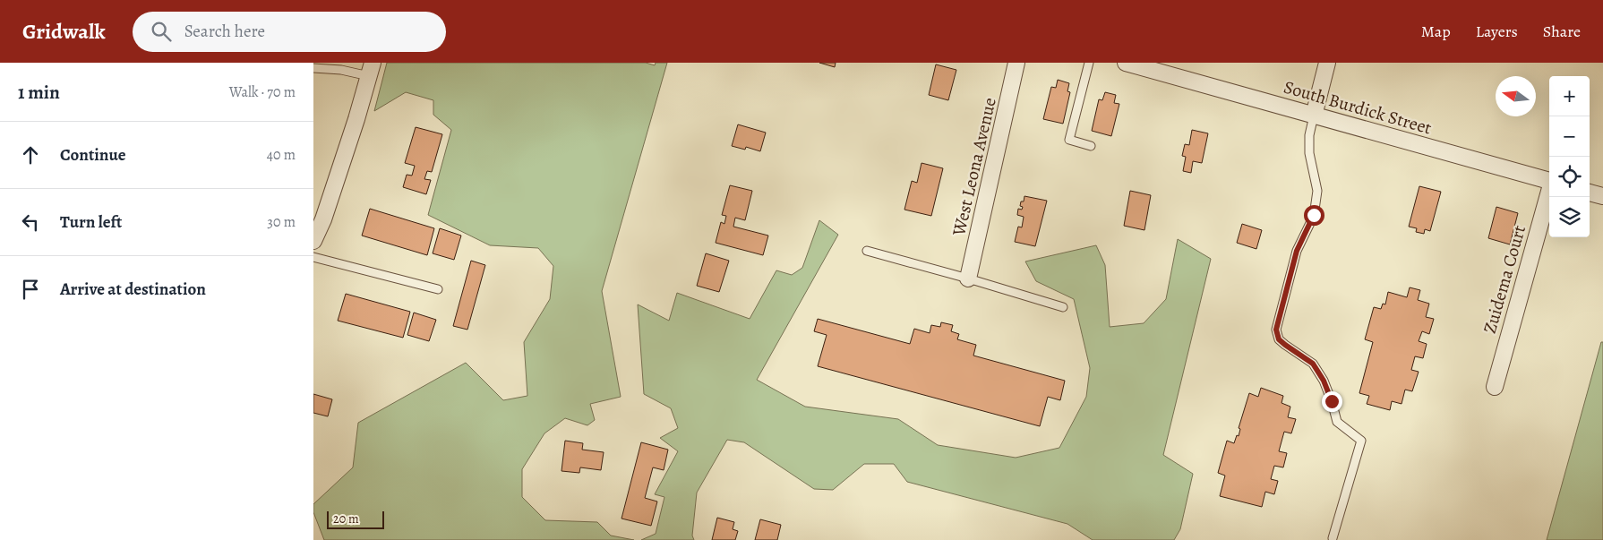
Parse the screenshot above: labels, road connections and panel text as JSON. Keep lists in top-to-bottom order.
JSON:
{
  "streets": {
    "street": ["South Burdick Street", "West Leona Avenue", "Zuidema Court"]
  },
  "scale_bar": "20 m",
  "north": "left",
  "page": {
    "header": "Gridwalk",
    "search": "Search here",
    "nav": ["Map", "Layers", "Share"],
    "heading": ["1 min", "Walk · 70 m"],
    "map_buttons": ["+", "−"],
    "list": [
      ["Continue", "40 m"],
      ["Turn left", "30 m"],
      "Arrive at destination"
    ],
    "scale": "20 m"
  }
}
